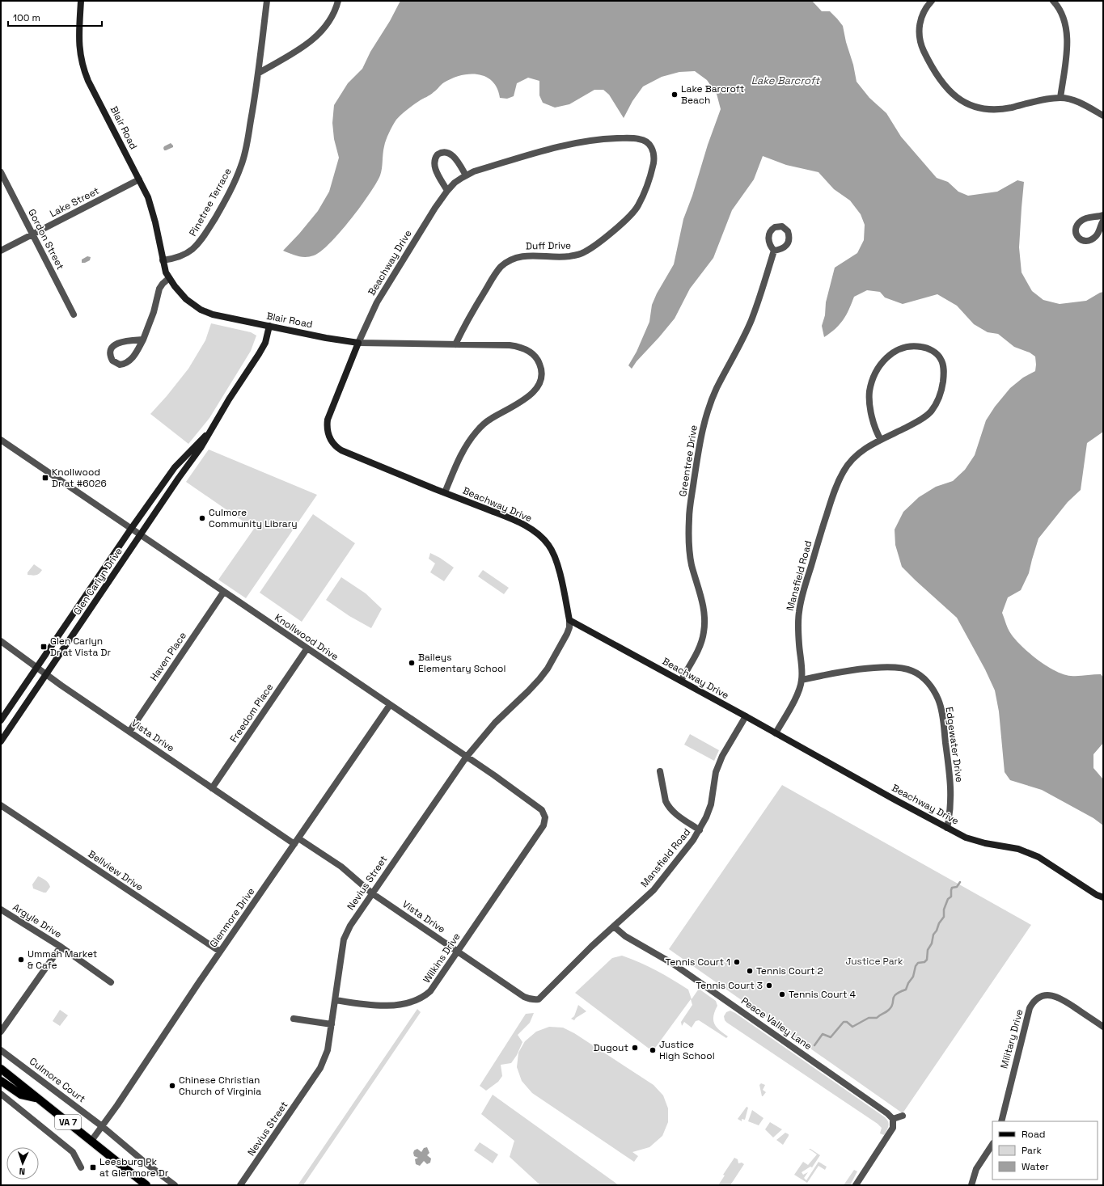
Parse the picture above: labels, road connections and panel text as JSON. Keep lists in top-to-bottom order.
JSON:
{
  "streets": {
    "main road": ["VA 7"],
    "street": [
      "Blair Road",
      "Lake Street",
      "Pinetree Terrace",
      "Gordon Street",
      "Duff Drive",
      "Beachway Drive",
      "Greentree Drive",
      "Mansfield Road",
      "Glen Carlyn Drive",
      "Knollwood Drive",
      "Haven Place",
      "Freedom Place",
      "Vista Drive",
      "Edgewater Drive",
      "Bellview Drive",
      "Nevius Street",
      "Glenmore Drive",
      "Argyle Drive",
      "Wilkins Drive",
      "Peace Valley Lane",
      "Military Drive",
      "Culmore Court"
    ]
  },
  "crossings": [
    ["Blair Road", "Lake Street"],
    ["Blair Road", "Pinetree Terrace"],
    ["Blair Road", "Duff Drive"],
    ["Blair Road", "Beachway Drive"],
    ["Blair Road", "Glen Carlyn Drive"],
    ["Lake Street", "Gordon Street"],
    ["Duff Drive", "Beachway Drive"],
    ["Beachway Drive", "Greentree Drive"],
    ["Beachway Drive", "Mansfield Road"],
    ["Beachway Drive", "Edgewater Drive"],
    ["Beachway Drive", "Nevius Street"],
    ["Mansfield Road", "Vista Drive"],
    ["Mansfield Road", "Edgewater Drive"],
    ["Mansfield Road", "Peace Valley Lane"],
    ["Glen Carlyn Drive", "Knollwood Drive"],
    ["Glen Carlyn Drive", "Vista Drive"],
    ["Knollwood Drive", "Haven Place"],
    ["Knollwood Drive", "Freedom Place"],
    ["Knollwood Drive", "Nevius Street"],
    ["Knollwood Drive", "Glenmore Drive"],
    ["Knollwood Drive", "Wilkins Drive"],
    ["Haven Place", "Vista Drive"],
    ["Freedom Place", "Vista Drive"],
    ["Vista Drive", "Nevius Street"],
    ["Vista Drive", "Glenmore Drive"],
    ["Vista Drive", "Wilkins Drive"],
    ["Bellview Drive", "Glenmore Drive"],
    ["Nevius Street", "Wilkins Drive"],
    ["Glenmore Drive", "Culmore Court"],
    ["Glenmore Drive", "VA 7"]
  ],
  "water": ["Lake Barcroft"],
  "parks": ["Justice Park"],
  "places": {
    "other": [
      "Lake Barcroft Beach",
      "Culmore Community Library",
      "Baileys Elementary School",
      "Ummah Market & Cafe",
      "Tennis Court 1",
      "Tennis Court 2",
      "Tennis Court 3",
      "Tennis Court 4",
      "Dugout",
      "Justice High School",
      "Chinese Christian Church of Virginia"
    ],
    "transit": ["Knollwood Dr at #6026", "Glen Carlyn Dr at Vista Dr", "Leesburg Pk at Glenmore Dr"]
  },
  "legend": ["Road", "Park", "Water"],
  "scale_bar": "100 m",
  "north": "bottom"
}
